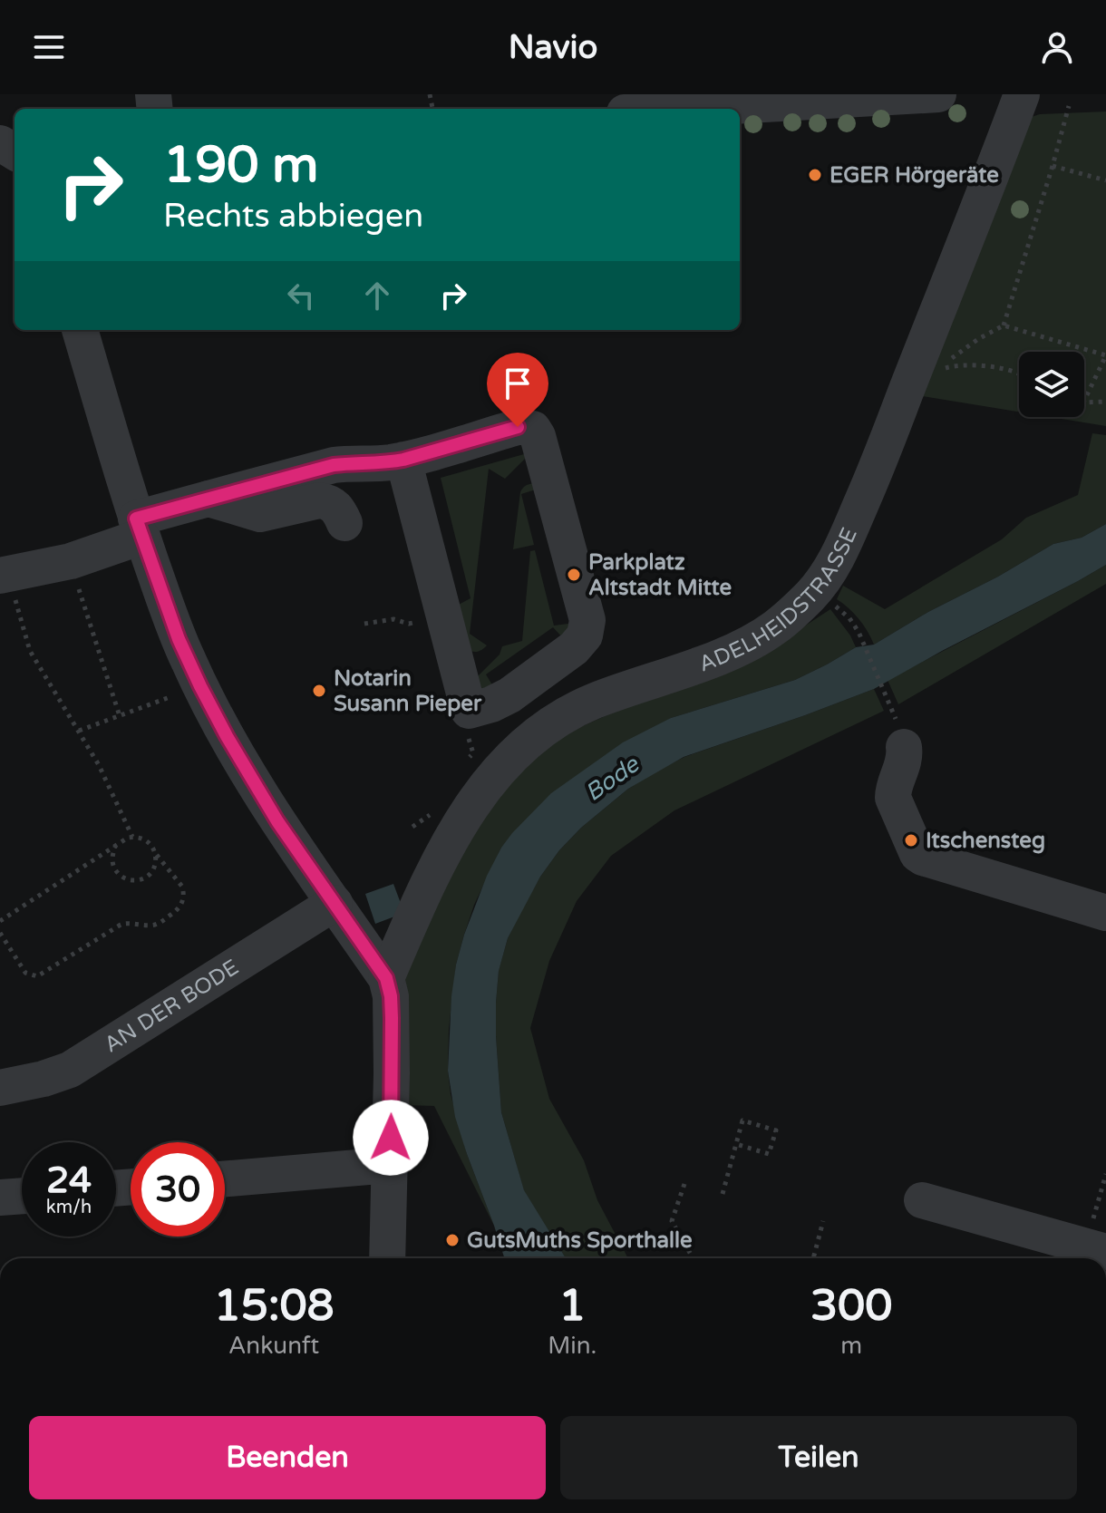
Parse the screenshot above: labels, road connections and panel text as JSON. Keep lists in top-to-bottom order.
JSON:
{
  "streets": {
    "street": ["ADELHEIDSTRASSE", "AN DER BODE"]
  },
  "water": ["Bode"],
  "places": [
    "EGER Hörgeräte",
    "Parkplatz Altstadt Mitte",
    "Notarin Susann Pieper",
    "Itschensteg",
    "GutsMuths Sporthalle"
  ],
  "page": {
    "header": "Navio",
    "turn": ["190 m", "Rechts abbiegen"],
    "speed": "24 km/h",
    "limit": "30",
    "eta": [
      "15:08",
      "Ankunft",
      "1",
      "Min.",
      "300",
      "m"
    ],
    "buttons": ["Beenden", "Teilen"]
  }
}
